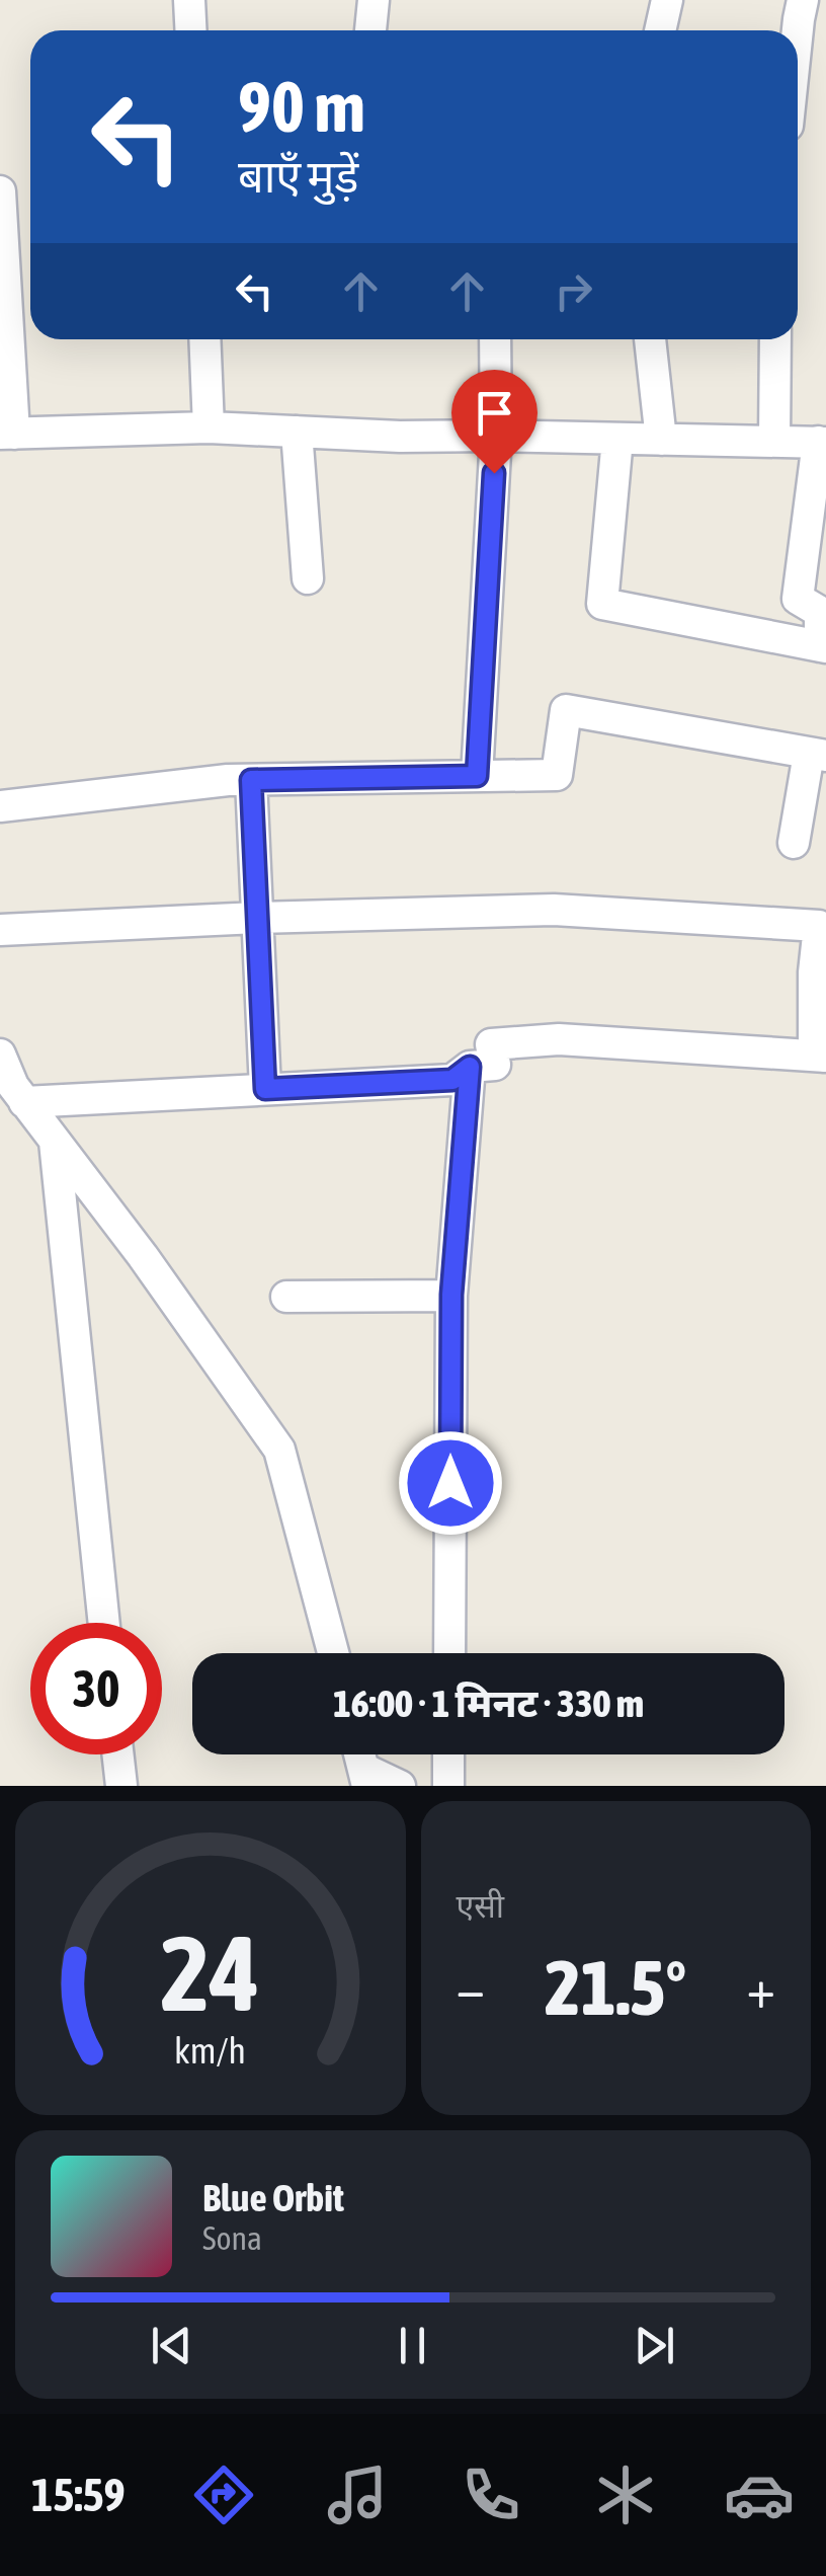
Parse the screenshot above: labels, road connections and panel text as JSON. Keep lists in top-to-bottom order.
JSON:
{
  "page": {
    "turn": ["90 m", "बाएँ मुड़ें"],
    "limit": "30",
    "trip": "16:00 · 1 मिनट · 330 m",
    "tile": "एसी",
    "heat": ["−", "21.5°", "+"],
    "song": ["Blue Orbit", "Sona"],
    "tabs": "15:59",
    "gauge": ["24", "km/h"]
  }
}
